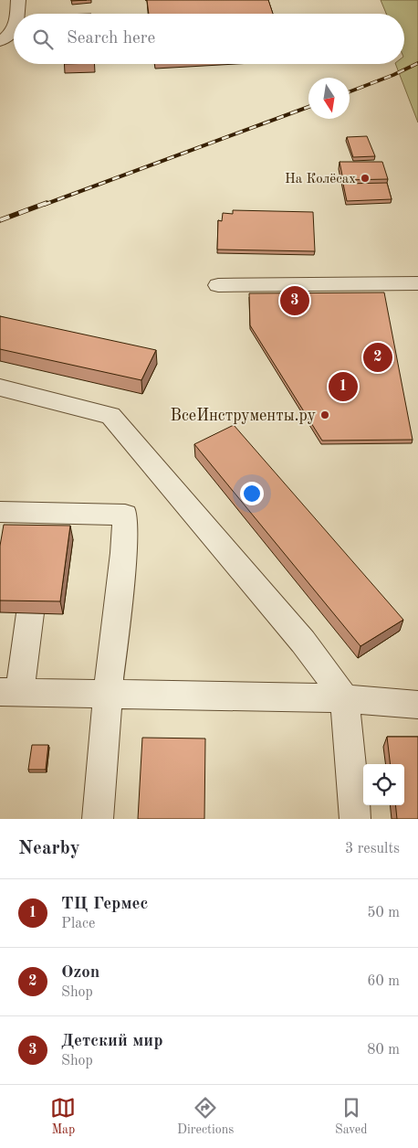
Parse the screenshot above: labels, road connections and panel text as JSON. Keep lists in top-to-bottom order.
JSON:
{
  "places": ["На Колёсах", "ВсеИнструменты.ру"],
  "north": "bottom",
  "page": {
    "search": "Search here",
    "pins": ["3", "2", "1"],
    "heading": ["Nearby", "3 results"],
    "list": [
      {
        "mark": "1",
        "name": "ТЦ Гермес",
        "note": "Place",
        "value": "50 m"
      },
      {
        "mark": "2",
        "name": "Ozon",
        "note": "Shop",
        "value": "60 m"
      },
      {
        "mark": "3",
        "name": "Детский мир",
        "note": "Shop",
        "value": "80 m"
      }
    ],
    "nav": ["Map", "Directions", "Saved"]
  }
}
